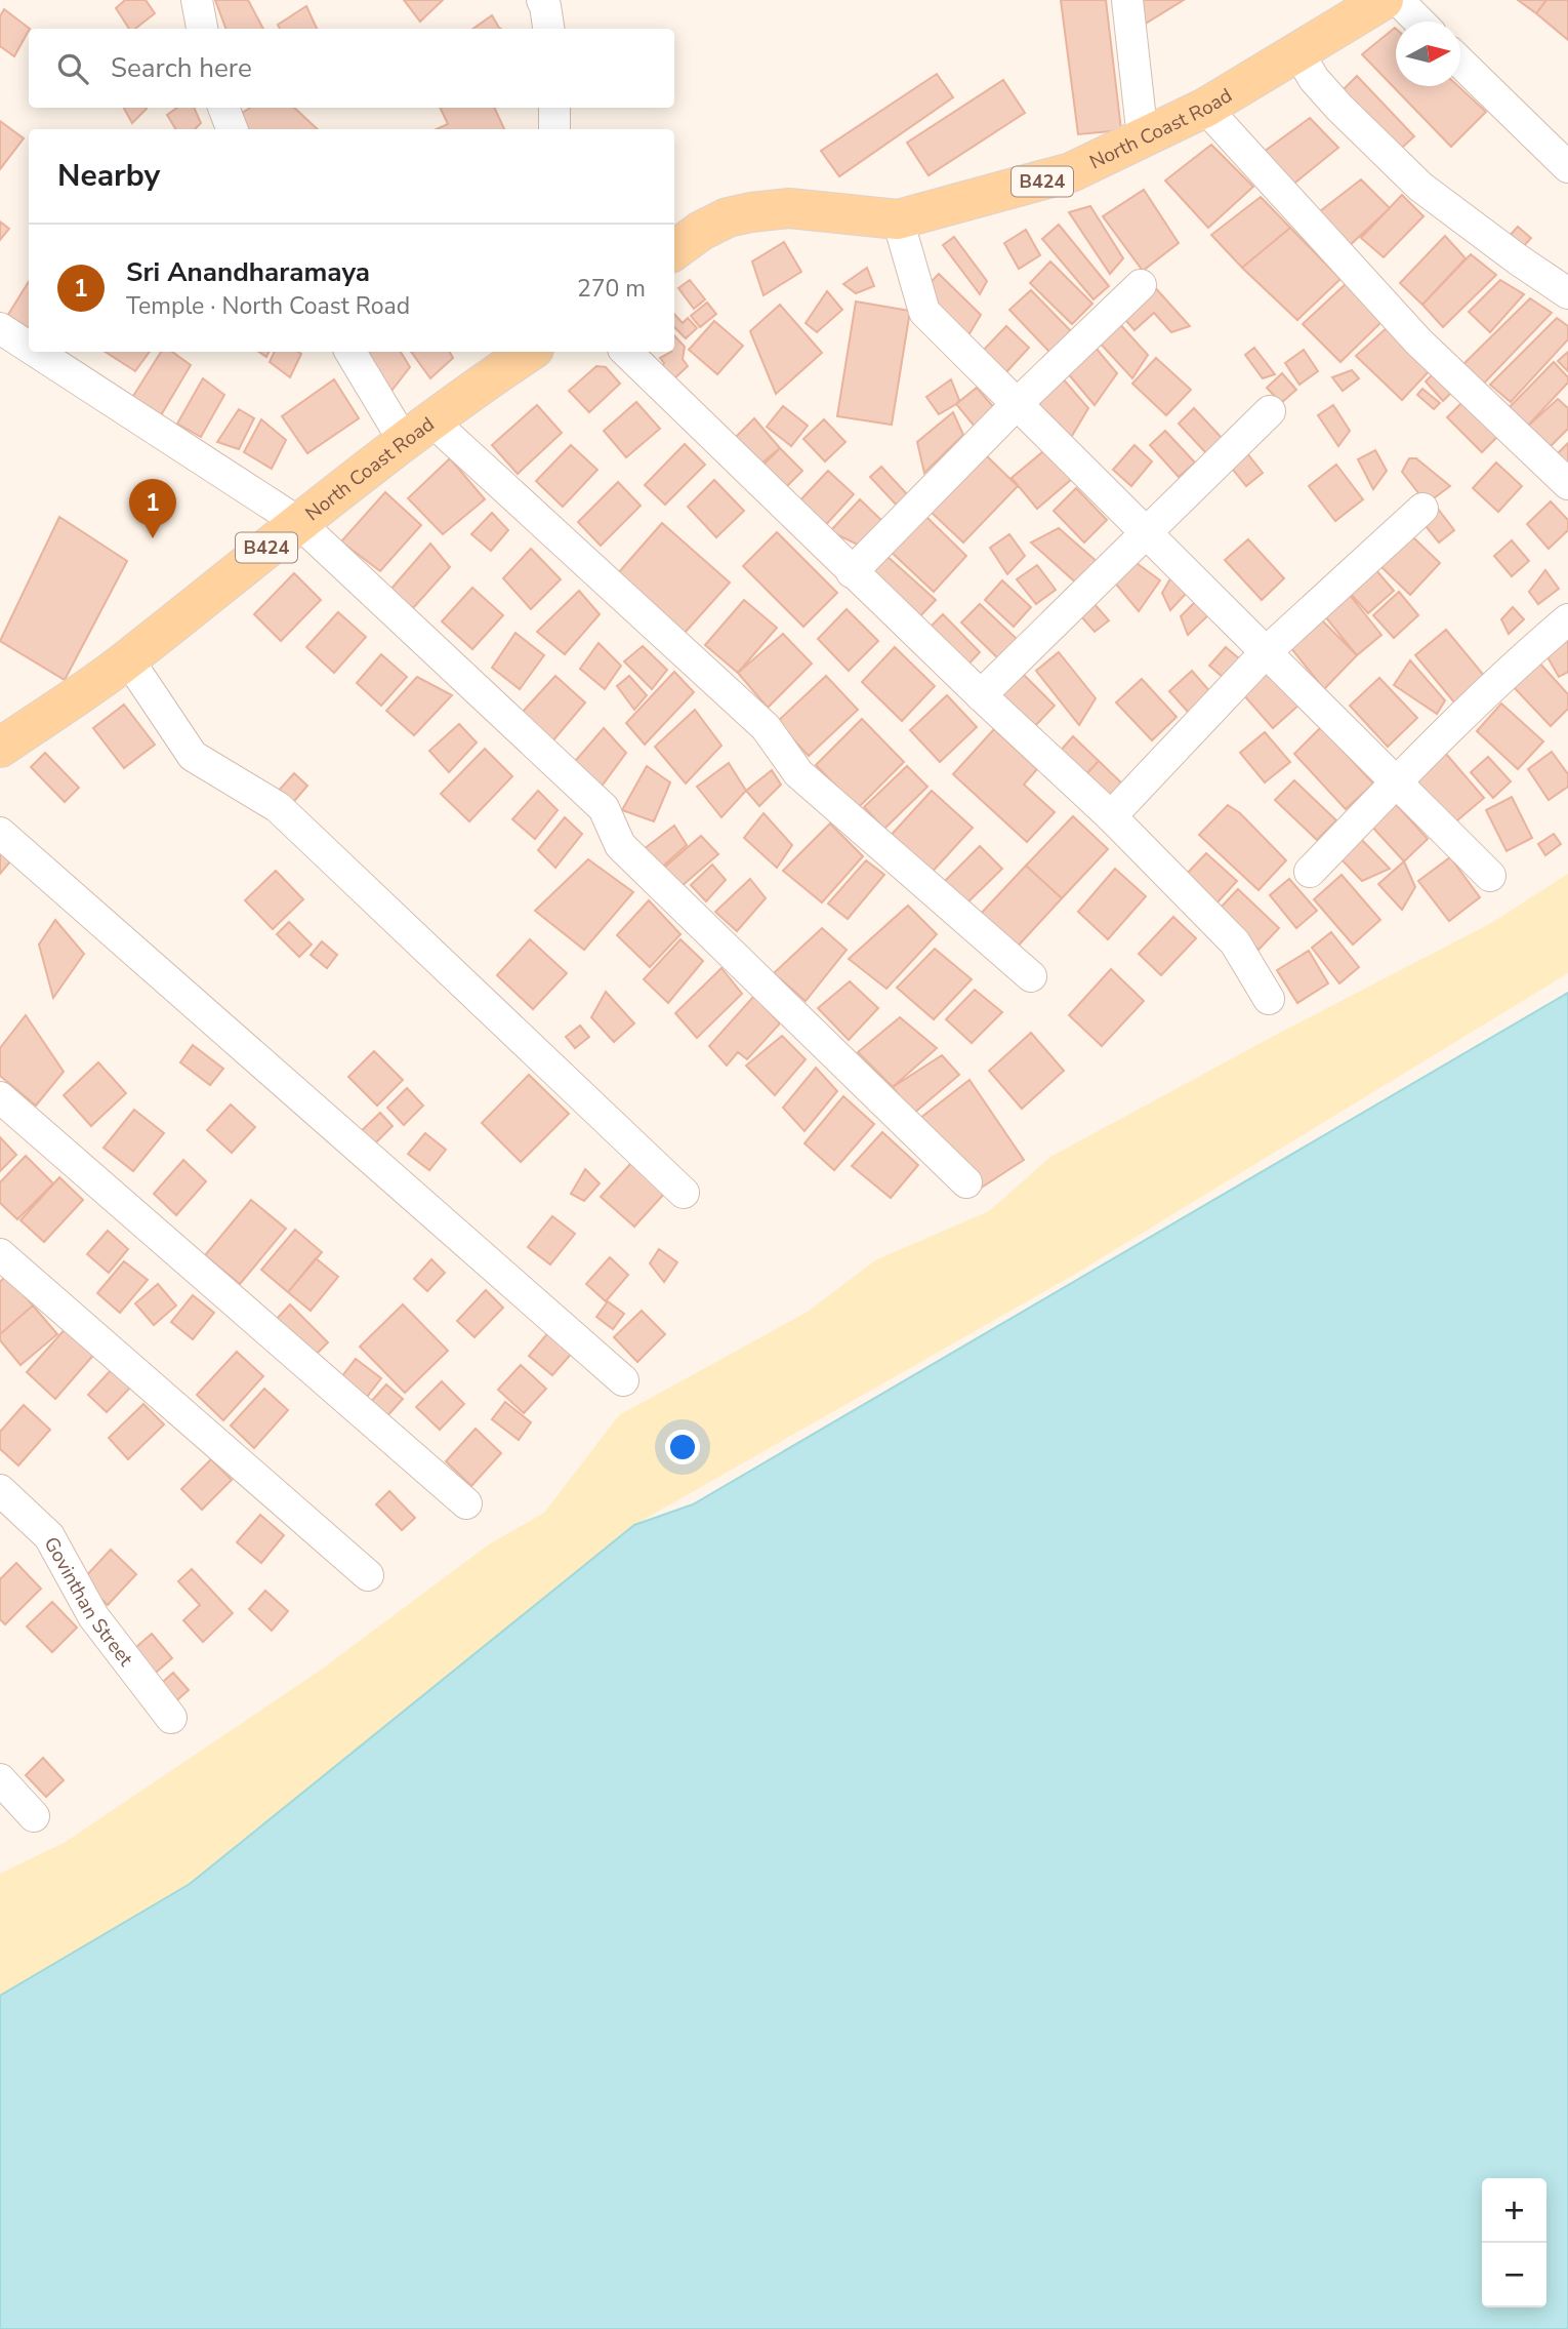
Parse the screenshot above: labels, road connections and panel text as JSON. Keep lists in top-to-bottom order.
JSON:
{
  "streets": {
    "main road": ["North Coast Road", "B424"],
    "street": ["Govinthan Street"]
  },
  "north": "right",
  "page": {
    "search": "Search here",
    "heading": "Nearby",
    "list": [
      {
        "mark": "1",
        "name": "Sri Anandharamaya",
        "note": "Temple · North Coast Road",
        "value": "270 m"
      }
    ],
    "pins": "1",
    "map_buttons": ["+", "−"]
  }
}
